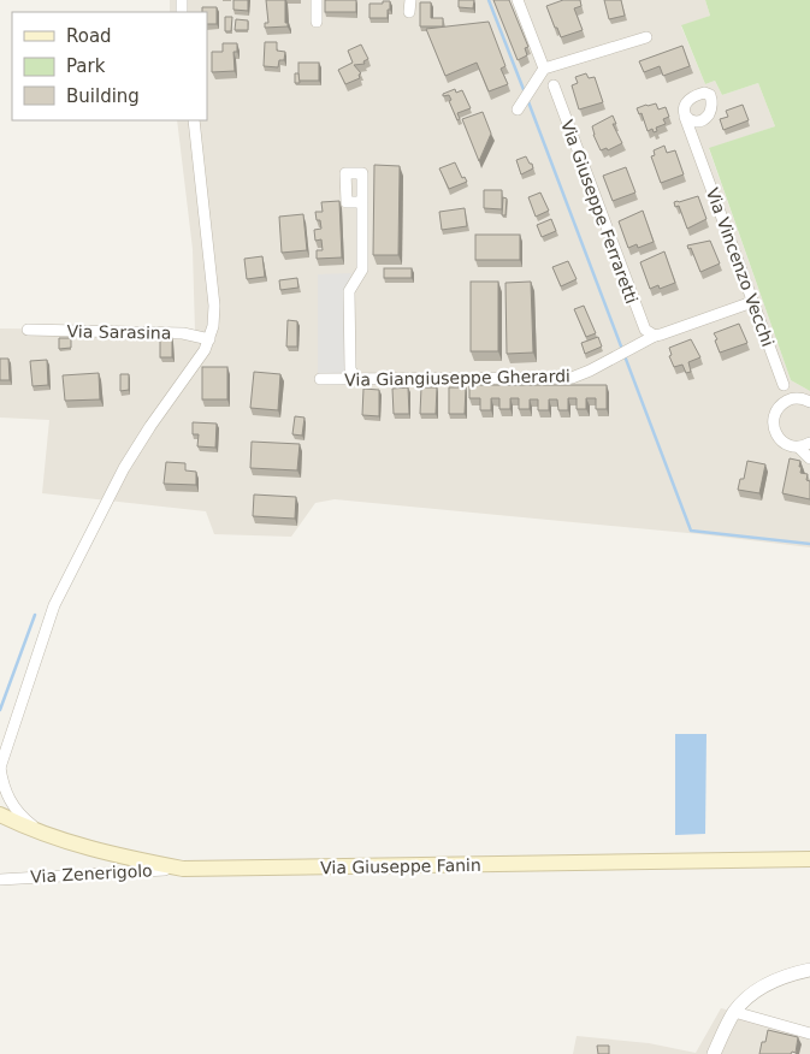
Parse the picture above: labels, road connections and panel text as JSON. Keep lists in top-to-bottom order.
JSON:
{
  "streets": {
    "main road": ["Via Giuseppe Fanin"],
    "street": [
      "Via Giuseppe Ferraretti",
      "Via Vincenzo Vecchi",
      "Via Sarasina",
      "Via Giangiuseppe Gherardi",
      "Via Zenerigolo"
    ]
  },
  "crossings": [
    ["Via Giuseppe Ferraretti", "Via Giangiuseppe Gherardi"],
    ["Via Vincenzo Vecchi", "Via Giangiuseppe Gherardi"],
    ["Via Giuseppe Fanin", "Via Zenerigolo"]
  ],
  "legend": ["Road", "Park", "Building"]
}
